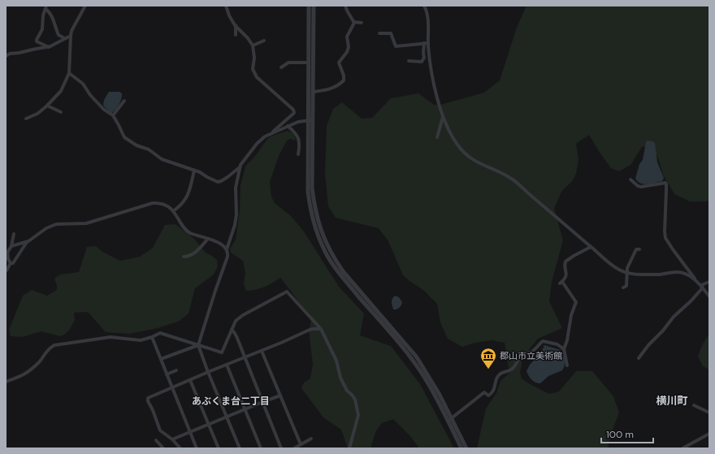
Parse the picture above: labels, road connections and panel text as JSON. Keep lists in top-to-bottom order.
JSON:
{
  "districts": ["横川町", "あぶくま台二丁目"],
  "places": {
    "museum": ["郡山市立美術館"]
  },
  "scale_bar": "100 m"
}
